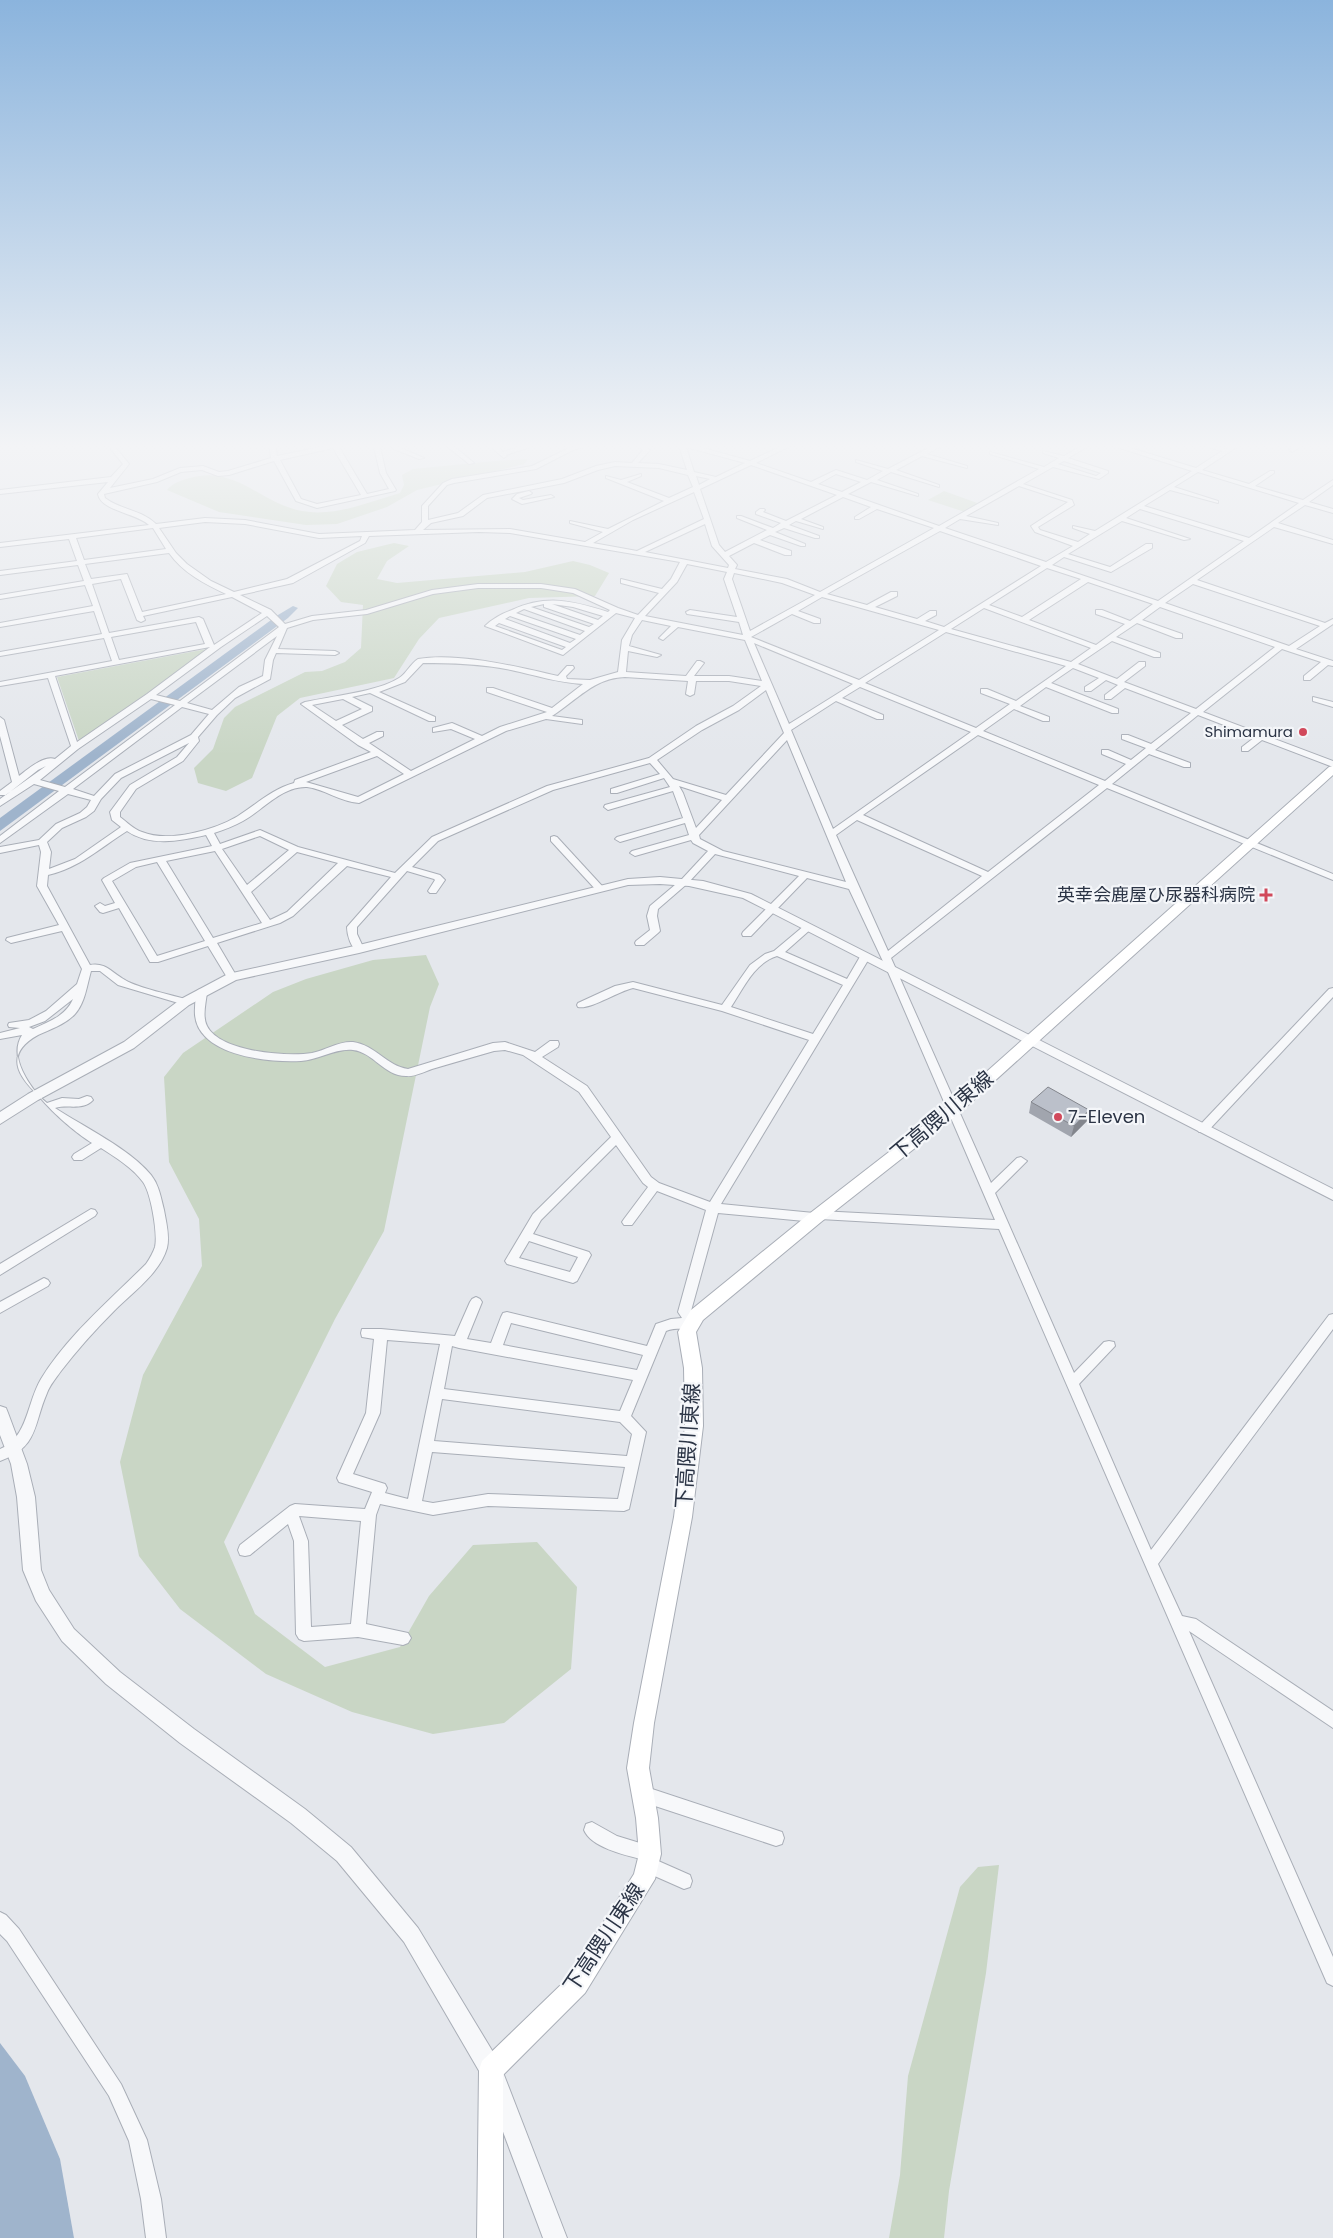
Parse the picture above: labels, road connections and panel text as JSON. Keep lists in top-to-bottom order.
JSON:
{
  "streets": {
    "main road": ["下高隈川東線"]
  },
  "places": {
    "other": ["Shimamura", "7-Eleven"],
    "health": ["英幸会鹿屋ひ尿器科病院"]
  }
}
